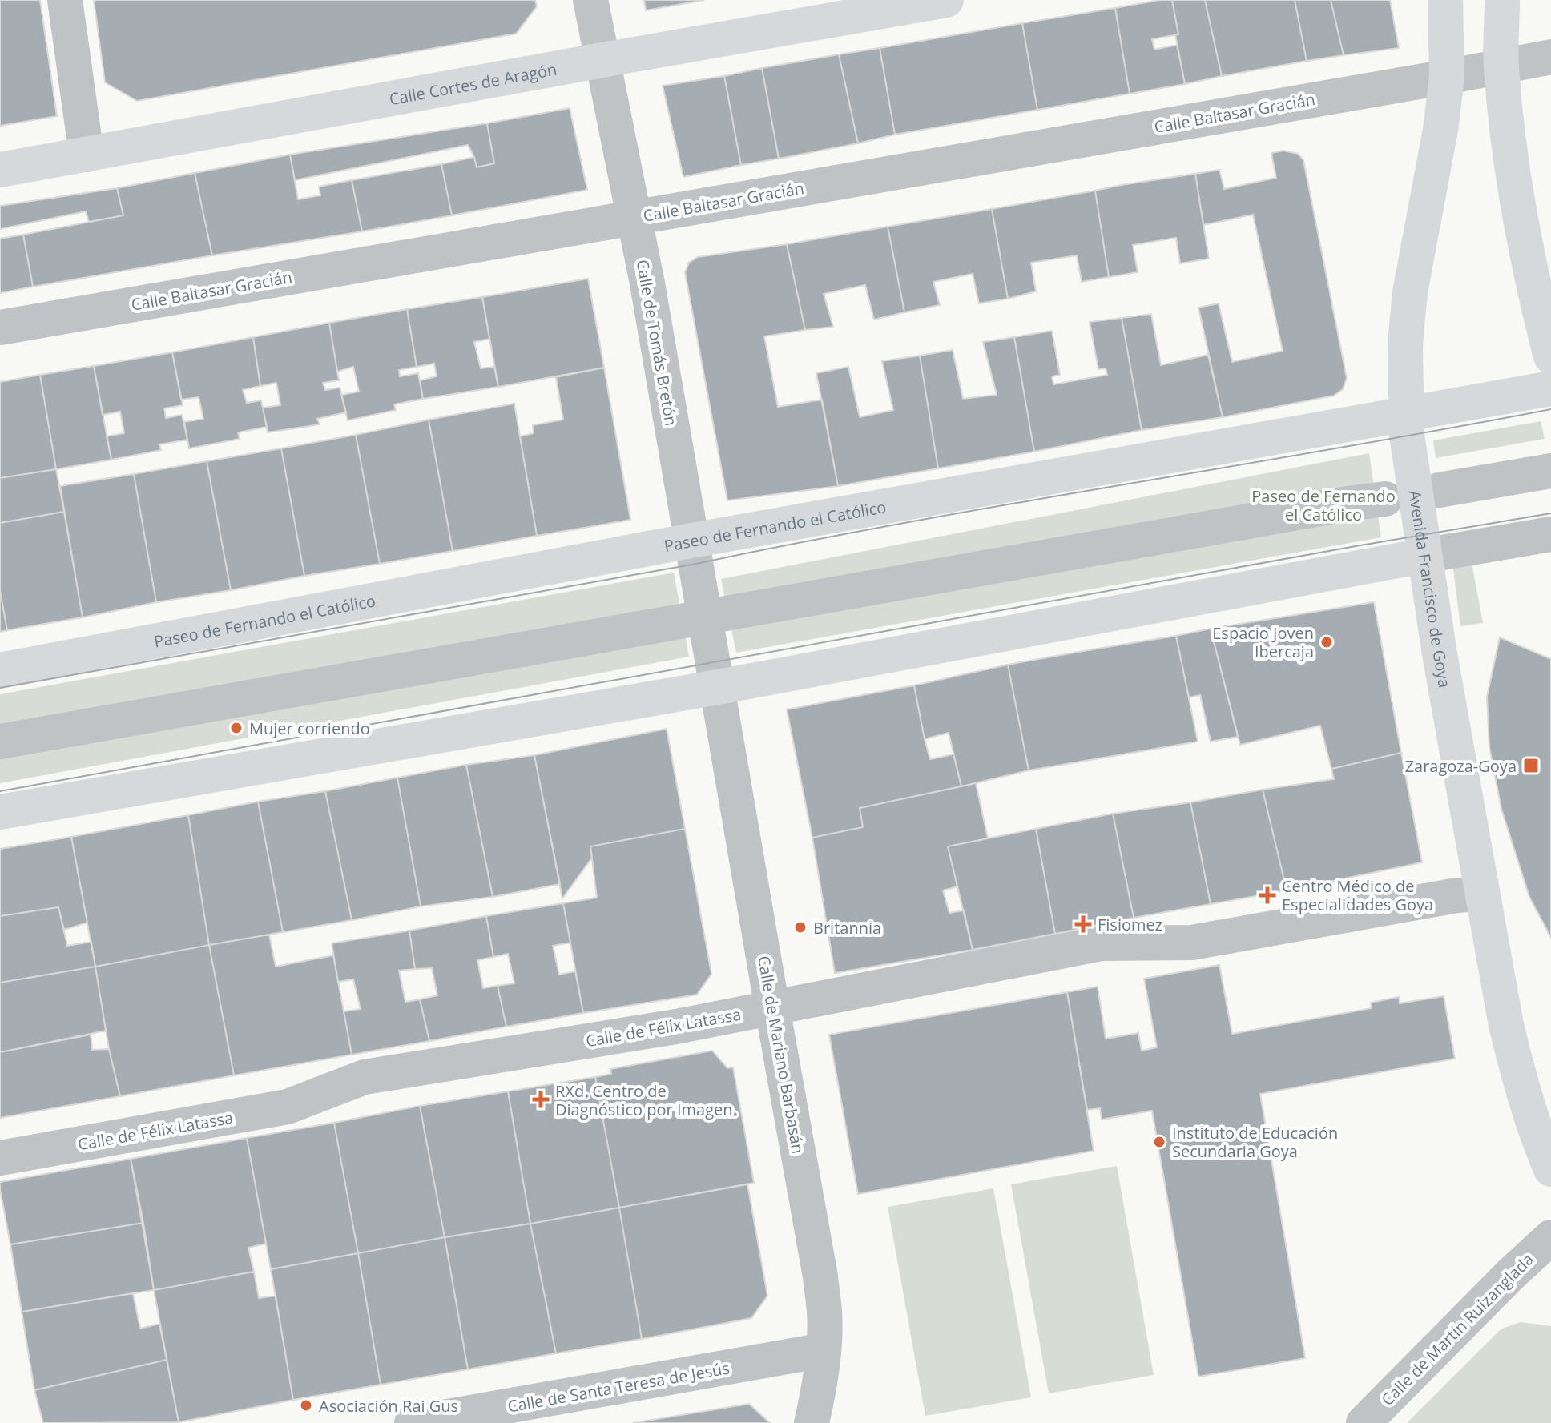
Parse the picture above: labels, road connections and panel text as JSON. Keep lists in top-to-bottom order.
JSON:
{
  "streets": {
    "main road": ["Calle Cortes de Aragón", "Paseo de Fernando el Católico", "Avenida Francisco de Goya"],
    "street": [
      "Calle Baltasar Gracián",
      "Calle de Tomás Bretón",
      "Calle de Félix Latassa",
      "Calle de Mariano Barbasán",
      "Calle de Martín Ruizanglada",
      "Calle de Santa Teresa de Jesús"
    ]
  },
  "crossings": [
    ["Calle Cortes de Aragón", "Calle de Tomás Bretón"],
    ["Calle Baltasar Gracián", "Calle de Tomás Bretón"],
    ["Calle Baltasar Gracián", "Avenida Francisco de Goya"],
    ["Calle de Tomás Bretón", "Paseo de Fernando el Católico"],
    ["Calle de Tomás Bretón", "Calle de Mariano Barbasán"],
    ["Paseo de Fernando el Católico", "Avenida Francisco de Goya"],
    ["Avenida Francisco de Goya", "Calle de Félix Latassa"],
    ["Calle de Félix Latassa", "Calle de Mariano Barbasán"],
    ["Calle de Mariano Barbasán", "Calle de Santa Teresa de Jesús"]
  ],
  "parks": ["Paseo de Fernando el Católico"],
  "places": {
    "other": [
      "Espacio Joven Ibercaja",
      "Mujer corriendo",
      "Britannia",
      "Instituto de Educación Secundaria Goya",
      "Asociación Rai Gus"
    ],
    "transit": ["Zaragoza-Goya"],
    "health": ["Centro Médico de Especialidades Goya", "Fisiomez", "RXd. Centro de Diagnóstico por Imagen."]
  }
}
